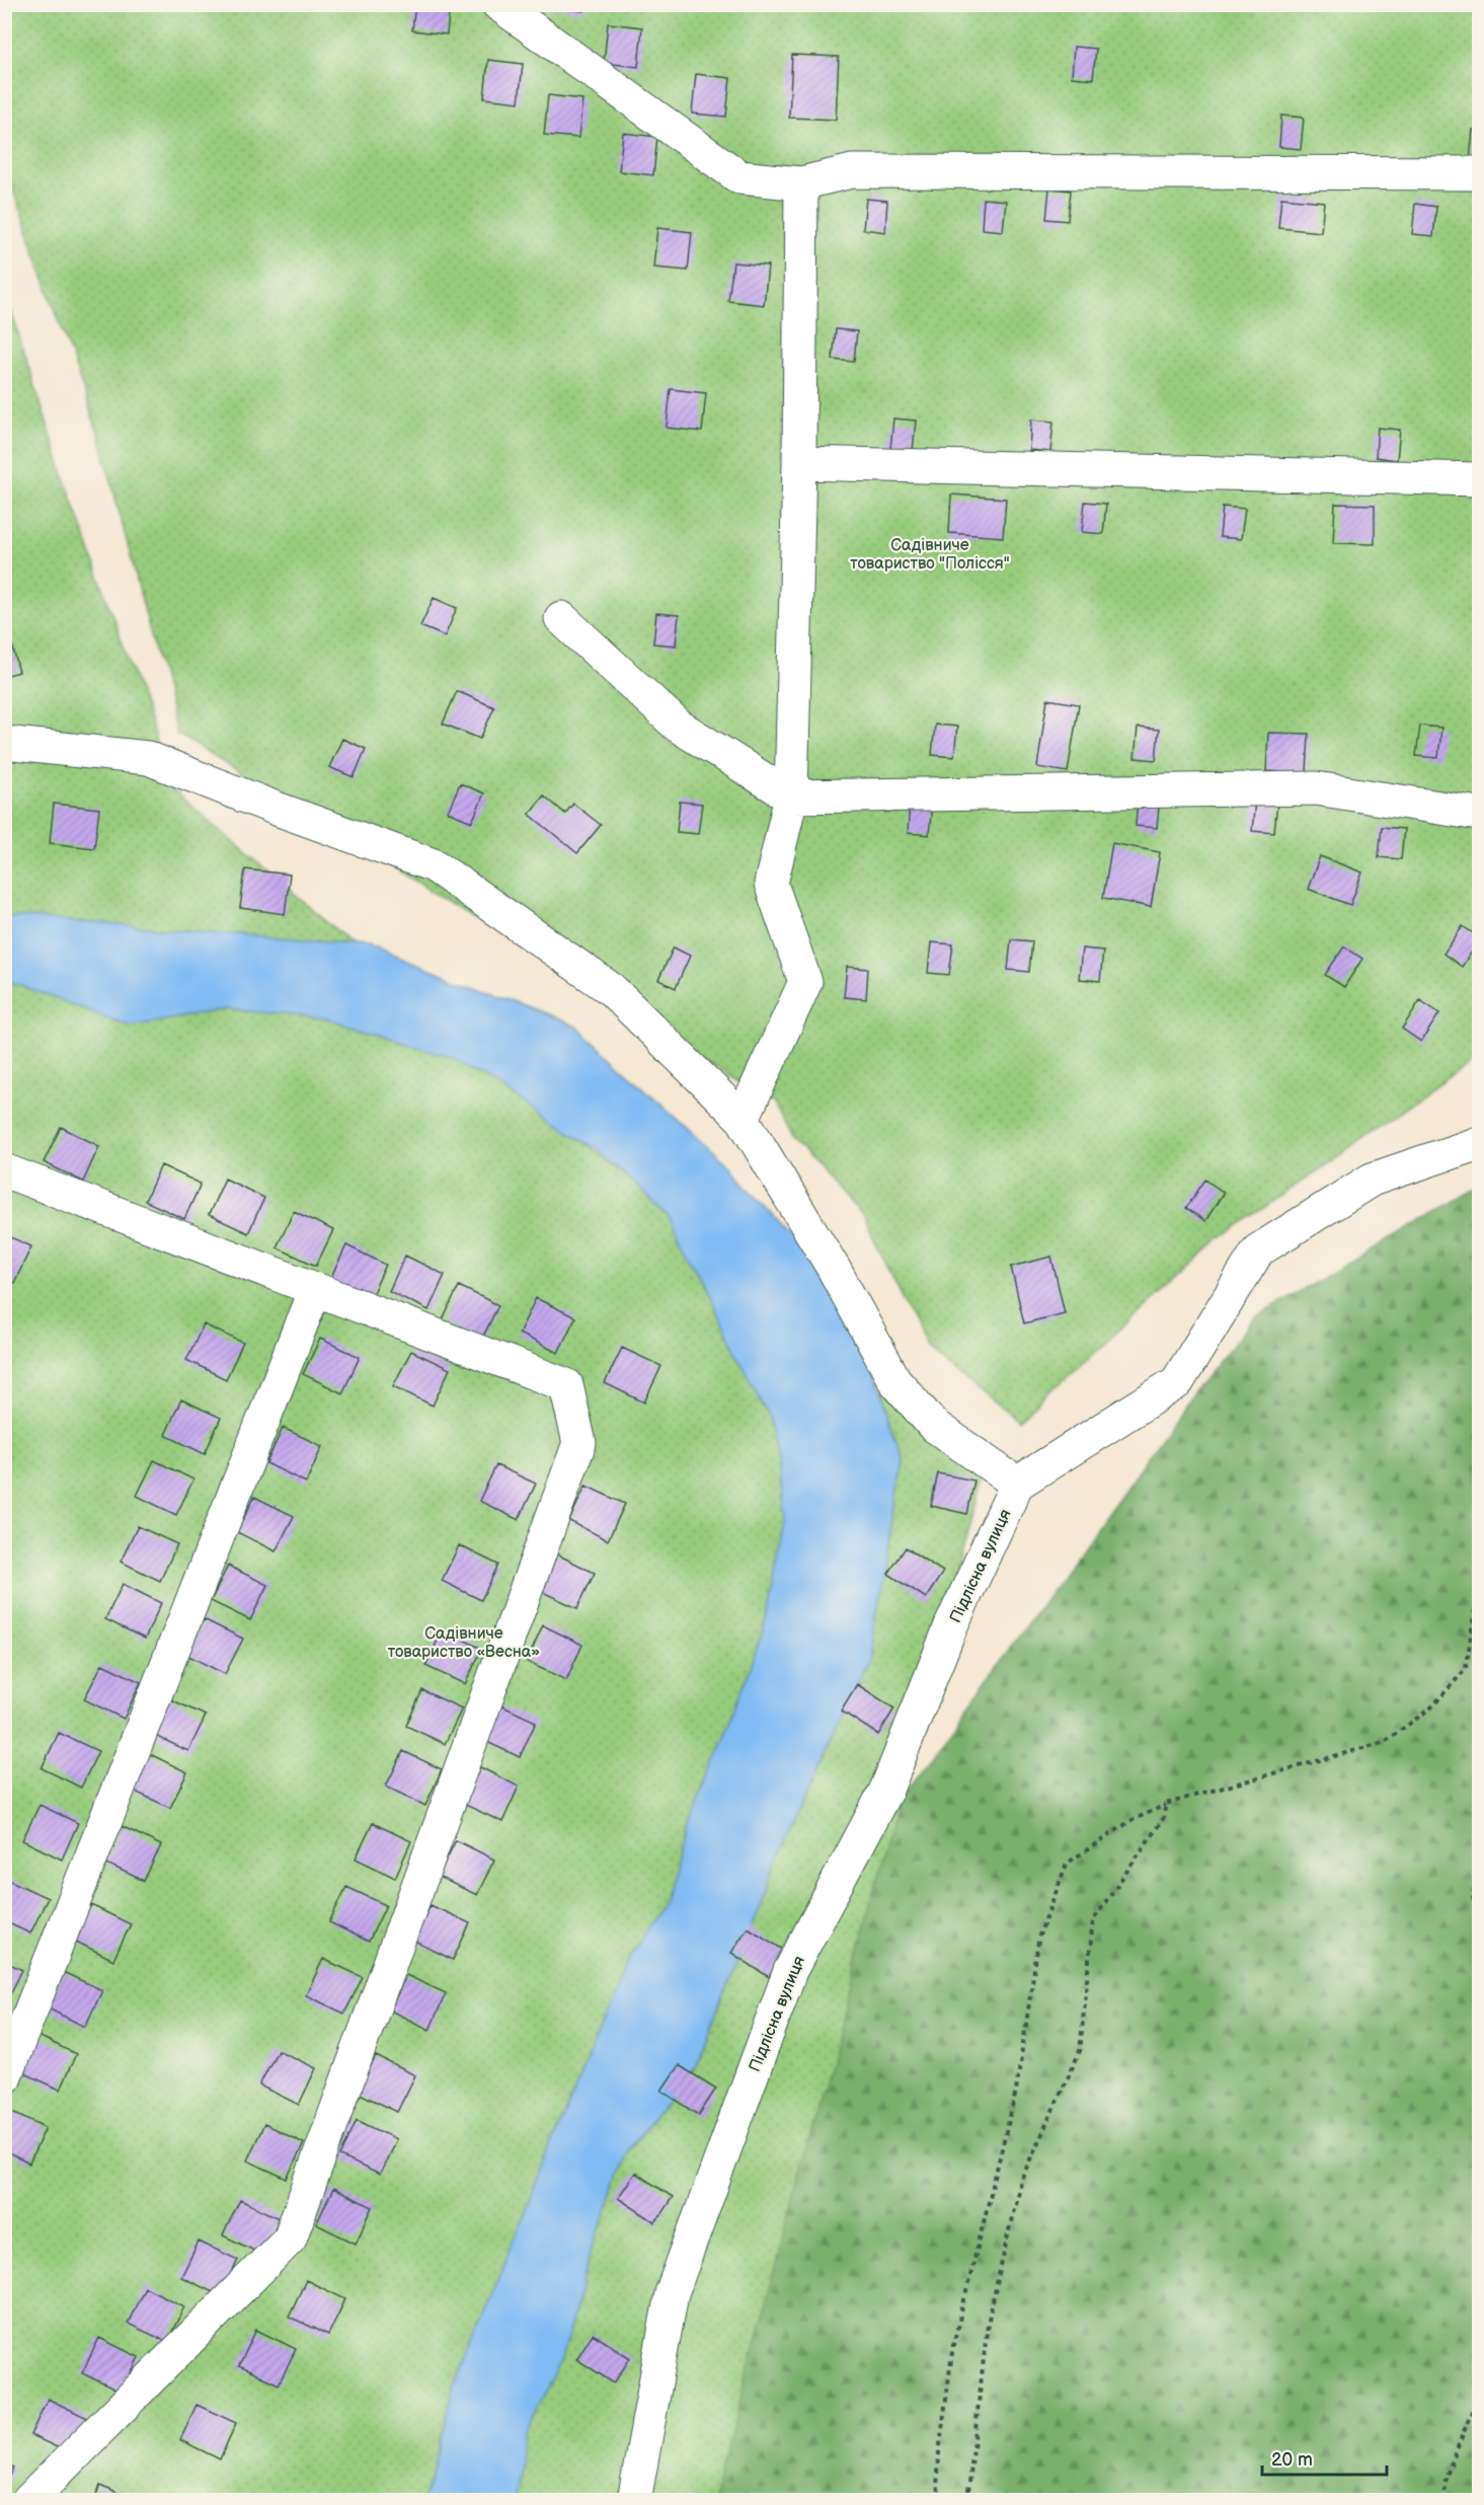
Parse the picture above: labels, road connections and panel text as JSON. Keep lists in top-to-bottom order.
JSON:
{
  "streets": {
    "street": ["Підлісна вулиця"]
  },
  "parks": ["Садівниче товариство \"Полісся\"", "Садівниче товариство «Весна»"],
  "scale_bar": "20 m"
}
